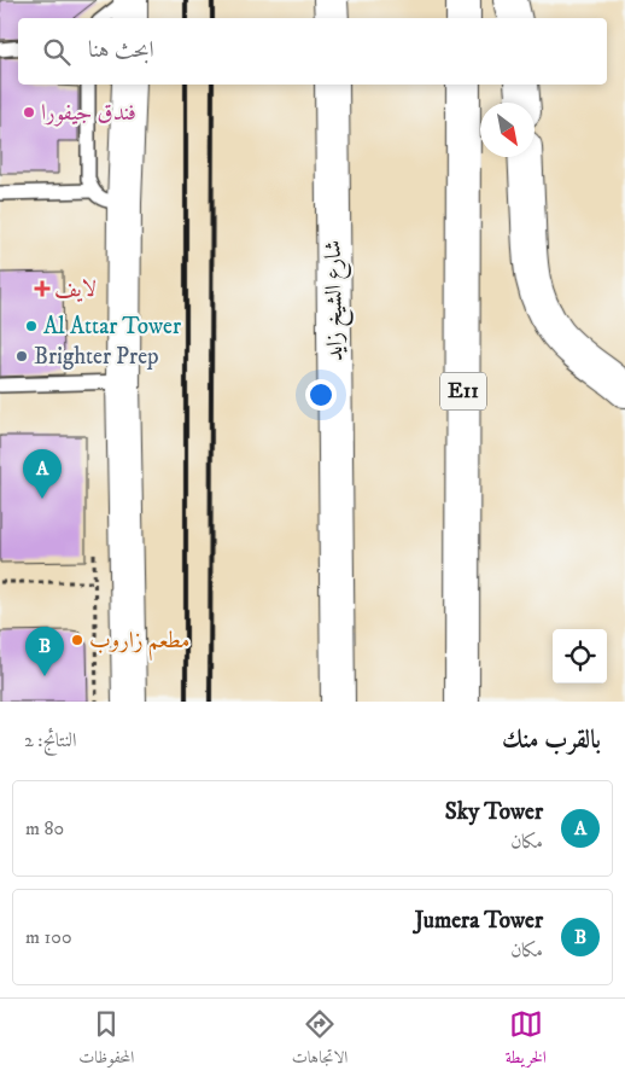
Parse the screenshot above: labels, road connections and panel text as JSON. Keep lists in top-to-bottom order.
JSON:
{
  "streets": {
    "main road": ["شارع الشيخ زايد", "E11"]
  },
  "places": {
    "other": [
      "فندق جيفورا",
      "Al Attar Tower",
      "Brighter Prep",
      "مطعم زاروب"
    ],
    "health": ["لايف"]
  },
  "north": "bottom right",
  "page": {
    "search": "ابحث هنا",
    "pins": ["A", "B"],
    "heading": ["بالقرب منك", "النتائج: 2"],
    "list": [
      {
        "mark": "A",
        "name": "Sky Tower",
        "note": "مكان",
        "value": "80 m"
      },
      {
        "mark": "B",
        "name": "Jumera Tower",
        "note": "مكان",
        "value": "100 m"
      }
    ],
    "nav": ["الخريطة", "الاتجاهات", "المحفوظات"]
  }
}
